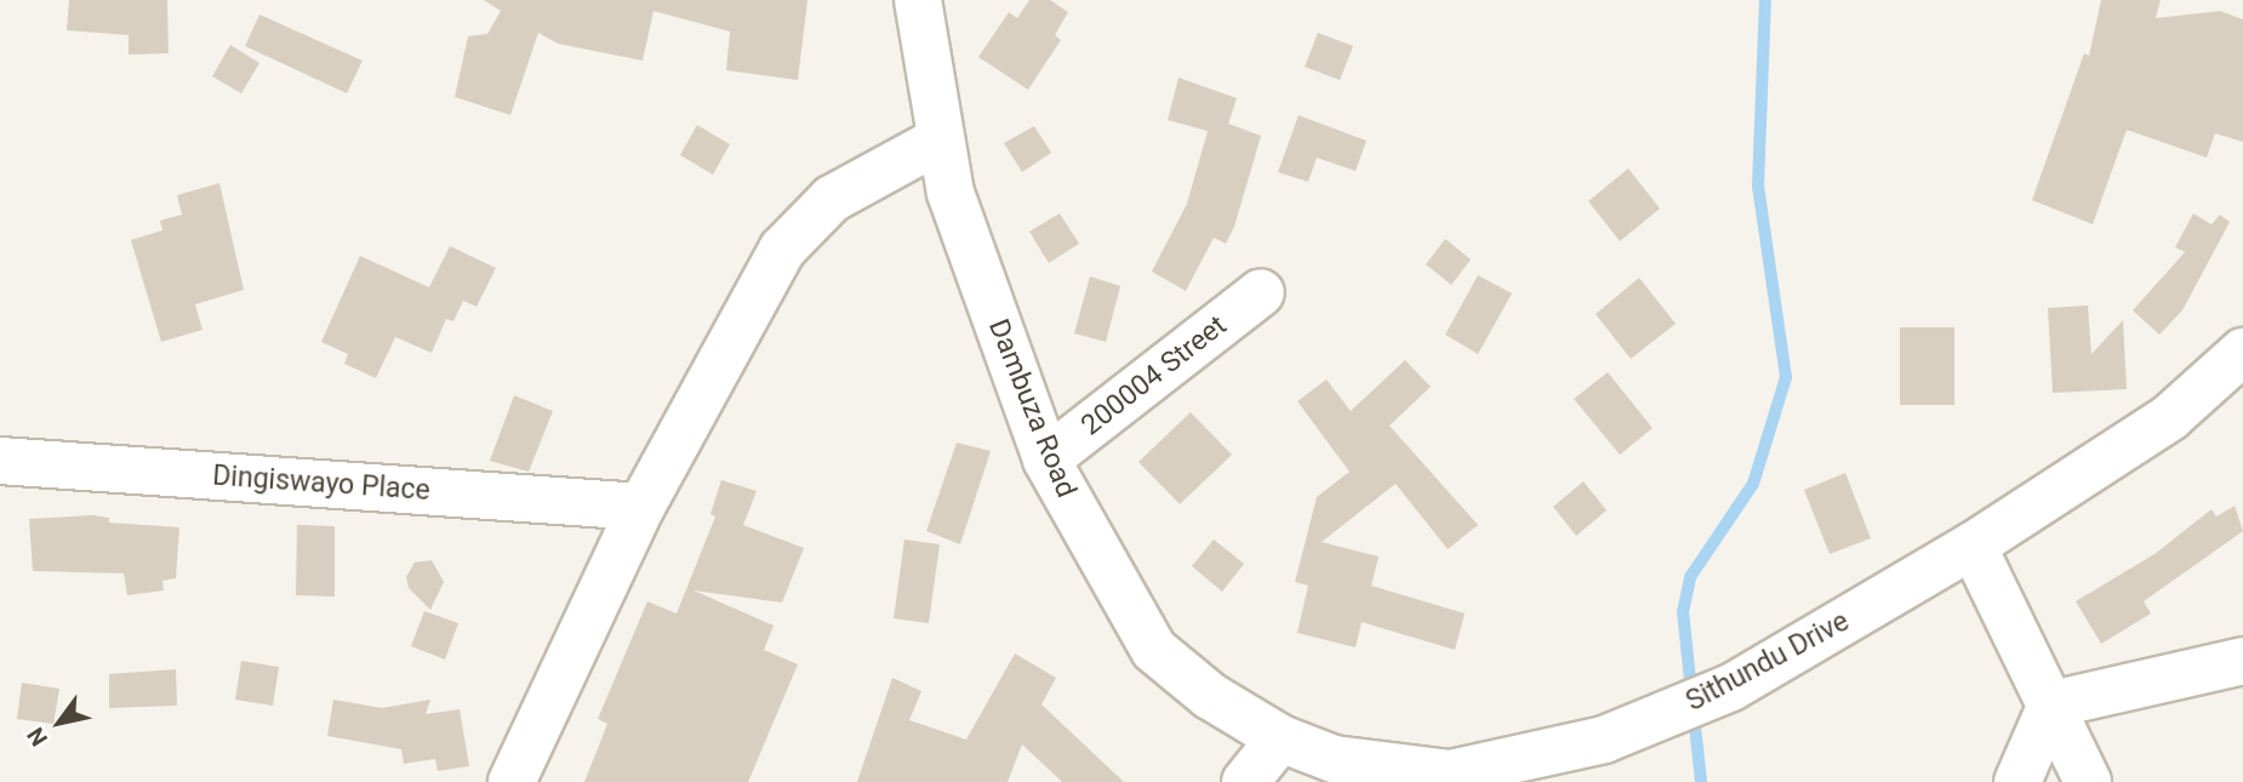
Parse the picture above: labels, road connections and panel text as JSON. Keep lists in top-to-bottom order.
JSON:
{
  "streets": {
    "street": [
      "200004 Street",
      "Dambuza Road",
      "Dingiswayo Place",
      "Sithundu Drive"
    ]
  },
  "crossings": [
    ["200004 Street", "Dambuza Road"],
    ["Dambuza Road", "Sithundu Drive"]
  ],
  "north": "bottom left"
}
